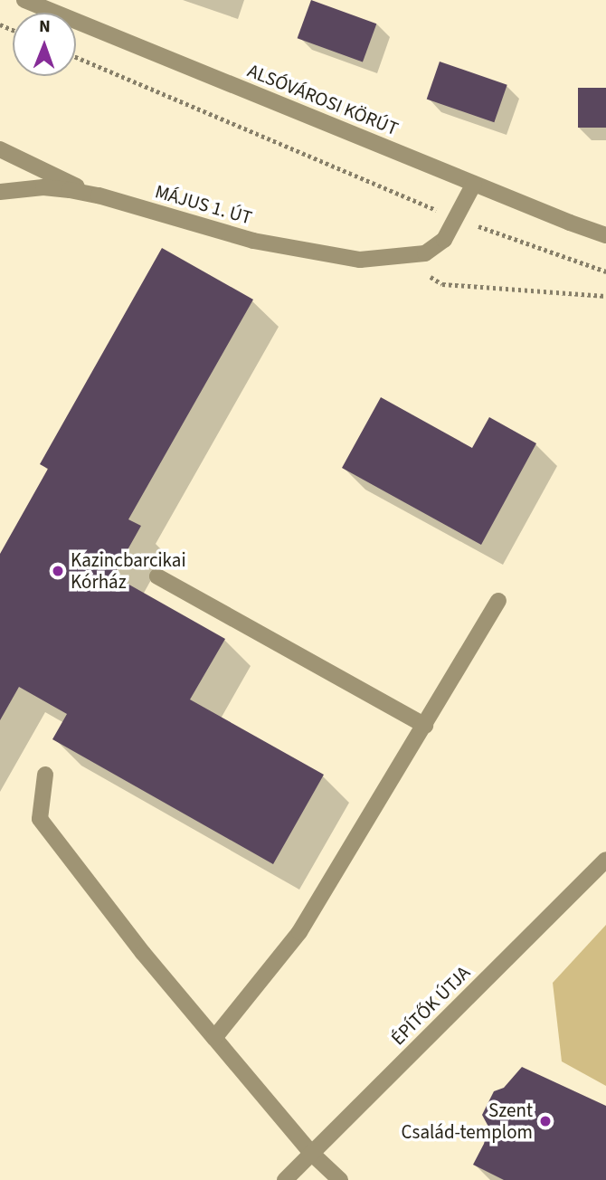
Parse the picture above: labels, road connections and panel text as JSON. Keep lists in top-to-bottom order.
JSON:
{
  "streets": {
    "street": ["ALSÓVÁROSI KÖRÚT", "MÁJUS 1. ÚT", "ÉPÍTŐK ÚTJA"]
  },
  "crossings": [
    ["ALSÓVÁROSI KÖRÚT", "MÁJUS 1. ÚT"]
  ],
  "places": ["Kazincbarcikai Kórház", "Szent Család-templom"],
  "north": "top"
}
